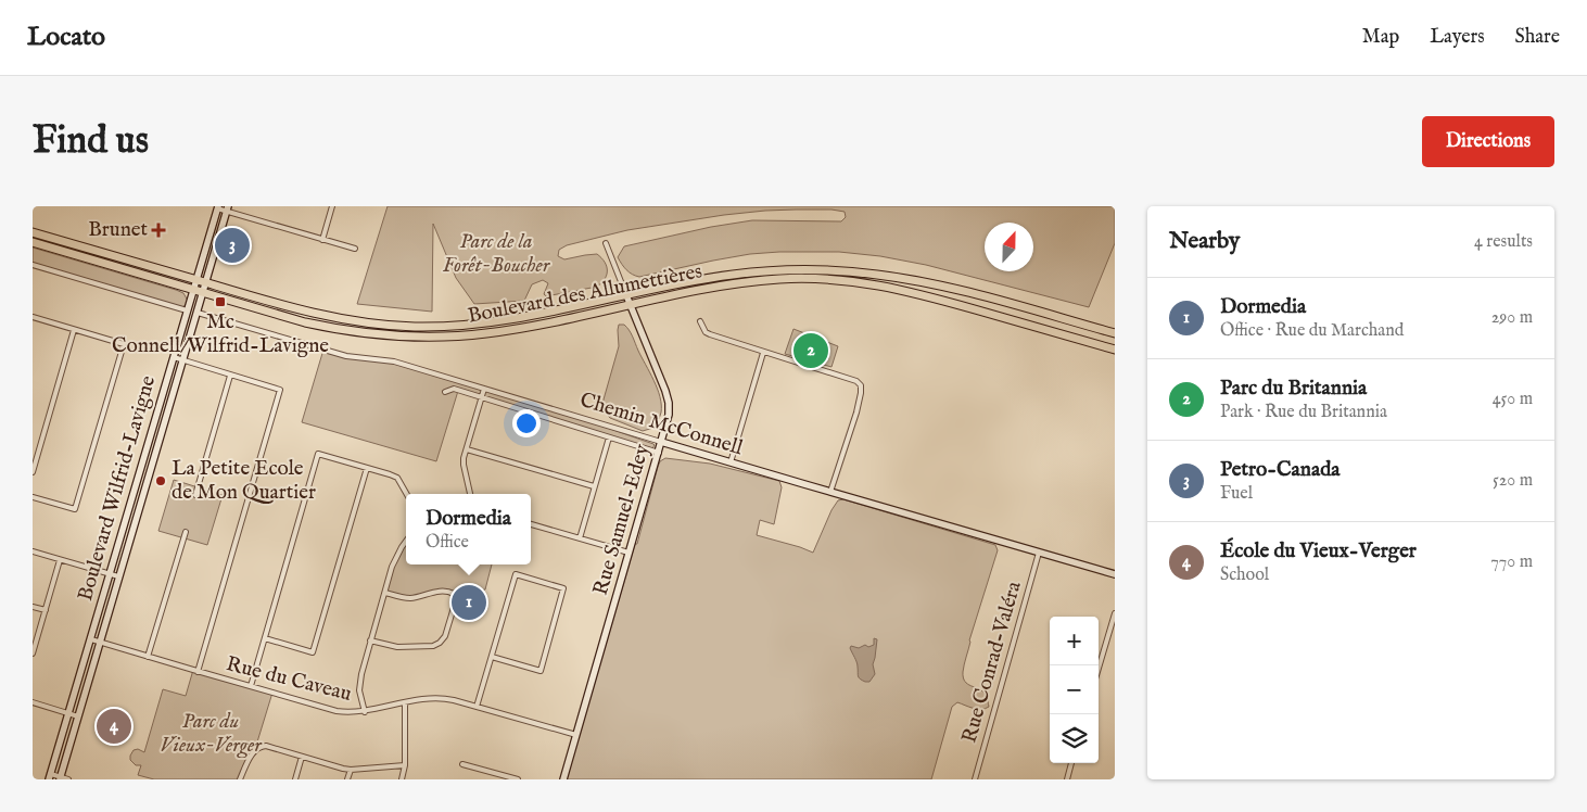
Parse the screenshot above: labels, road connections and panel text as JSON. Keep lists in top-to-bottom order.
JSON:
{
  "streets": {
    "highway": ["Boulevard des Allumettières"],
    "street": [
      "Chemin McConnell",
      "Boulevard Wilfrid-Lavigne",
      "Rue Samuel-Edey",
      "Rue Conrad-Valéra",
      "Rue du Caveau"
    ]
  },
  "crossings": [
    ["Boulevard des Allumettières", "Boulevard Wilfrid-Lavigne"],
    ["Boulevard des Allumettières", "Rue Samuel-Edey"],
    ["Chemin McConnell", "Boulevard Wilfrid-Lavigne"],
    ["Chemin McConnell", "Rue Samuel-Edey"],
    ["Chemin McConnell", "Rue Conrad-Valéra"],
    ["Boulevard Wilfrid-Lavigne", "Rue du Caveau"],
    ["Rue Samuel-Edey", "Rue du Caveau"]
  ],
  "parks": ["Parc de la Forêt-Boucher", "Parc du Vieux-Verger"],
  "places": {
    "health": ["Brunet"],
    "transit": ["Mc Connell/Wilfrid-Lavigne"],
    "other": ["La Petite Ecole de Mon Quartier"]
  },
  "north": "top",
  "page": {
    "header": "Locato",
    "nav": ["Map", "Layers", "Share"],
    "buttons": "Directions",
    "title": "Find us",
    "heading": ["Nearby", "4 results"],
    "pins": [
      "3",
      "2",
      "1",
      "4"
    ],
    "list": [
      {
        "mark": "1",
        "name": "Dormedia",
        "note": "Office · Rue du Marchand",
        "value": "290 m"
      },
      {
        "mark": "2",
        "name": "Parc du Britannia",
        "note": "Park · Rue du Britannia",
        "value": "450 m"
      },
      {
        "mark": "3",
        "name": "Petro-Canada",
        "note": "Fuel",
        "value": "520 m"
      },
      {
        "mark": "4",
        "name": "École du Vieux-Verger",
        "note": "School",
        "value": "770 m"
      }
    ],
    "popup": ["Dormedia", "Office"],
    "map_buttons": ["+", "−"]
  }
}
